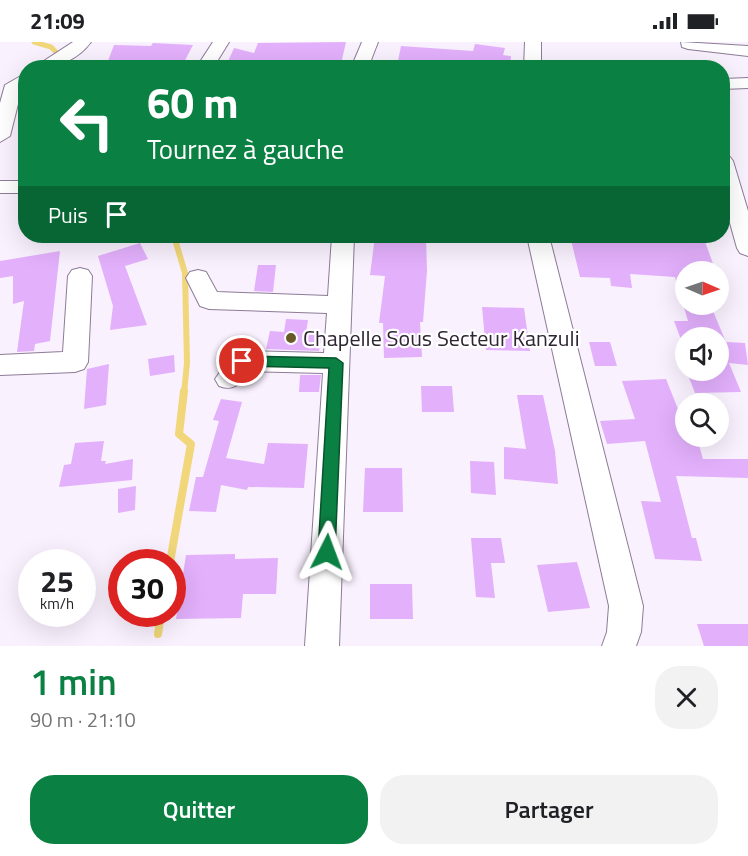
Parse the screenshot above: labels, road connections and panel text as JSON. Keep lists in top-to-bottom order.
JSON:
{
  "places": ["Chapelle Sous Secteur Kanzuli"],
  "north": "right",
  "page": {
    "status": "21:09",
    "turn": ["60 m", "Tournez à gauche"],
    "then": "Puis",
    "speed": "25 km/h",
    "limit": "30",
    "heading": ["1 min", "90 m · 21:10"],
    "buttons": ["Quitter", "Partager"]
  }
}
